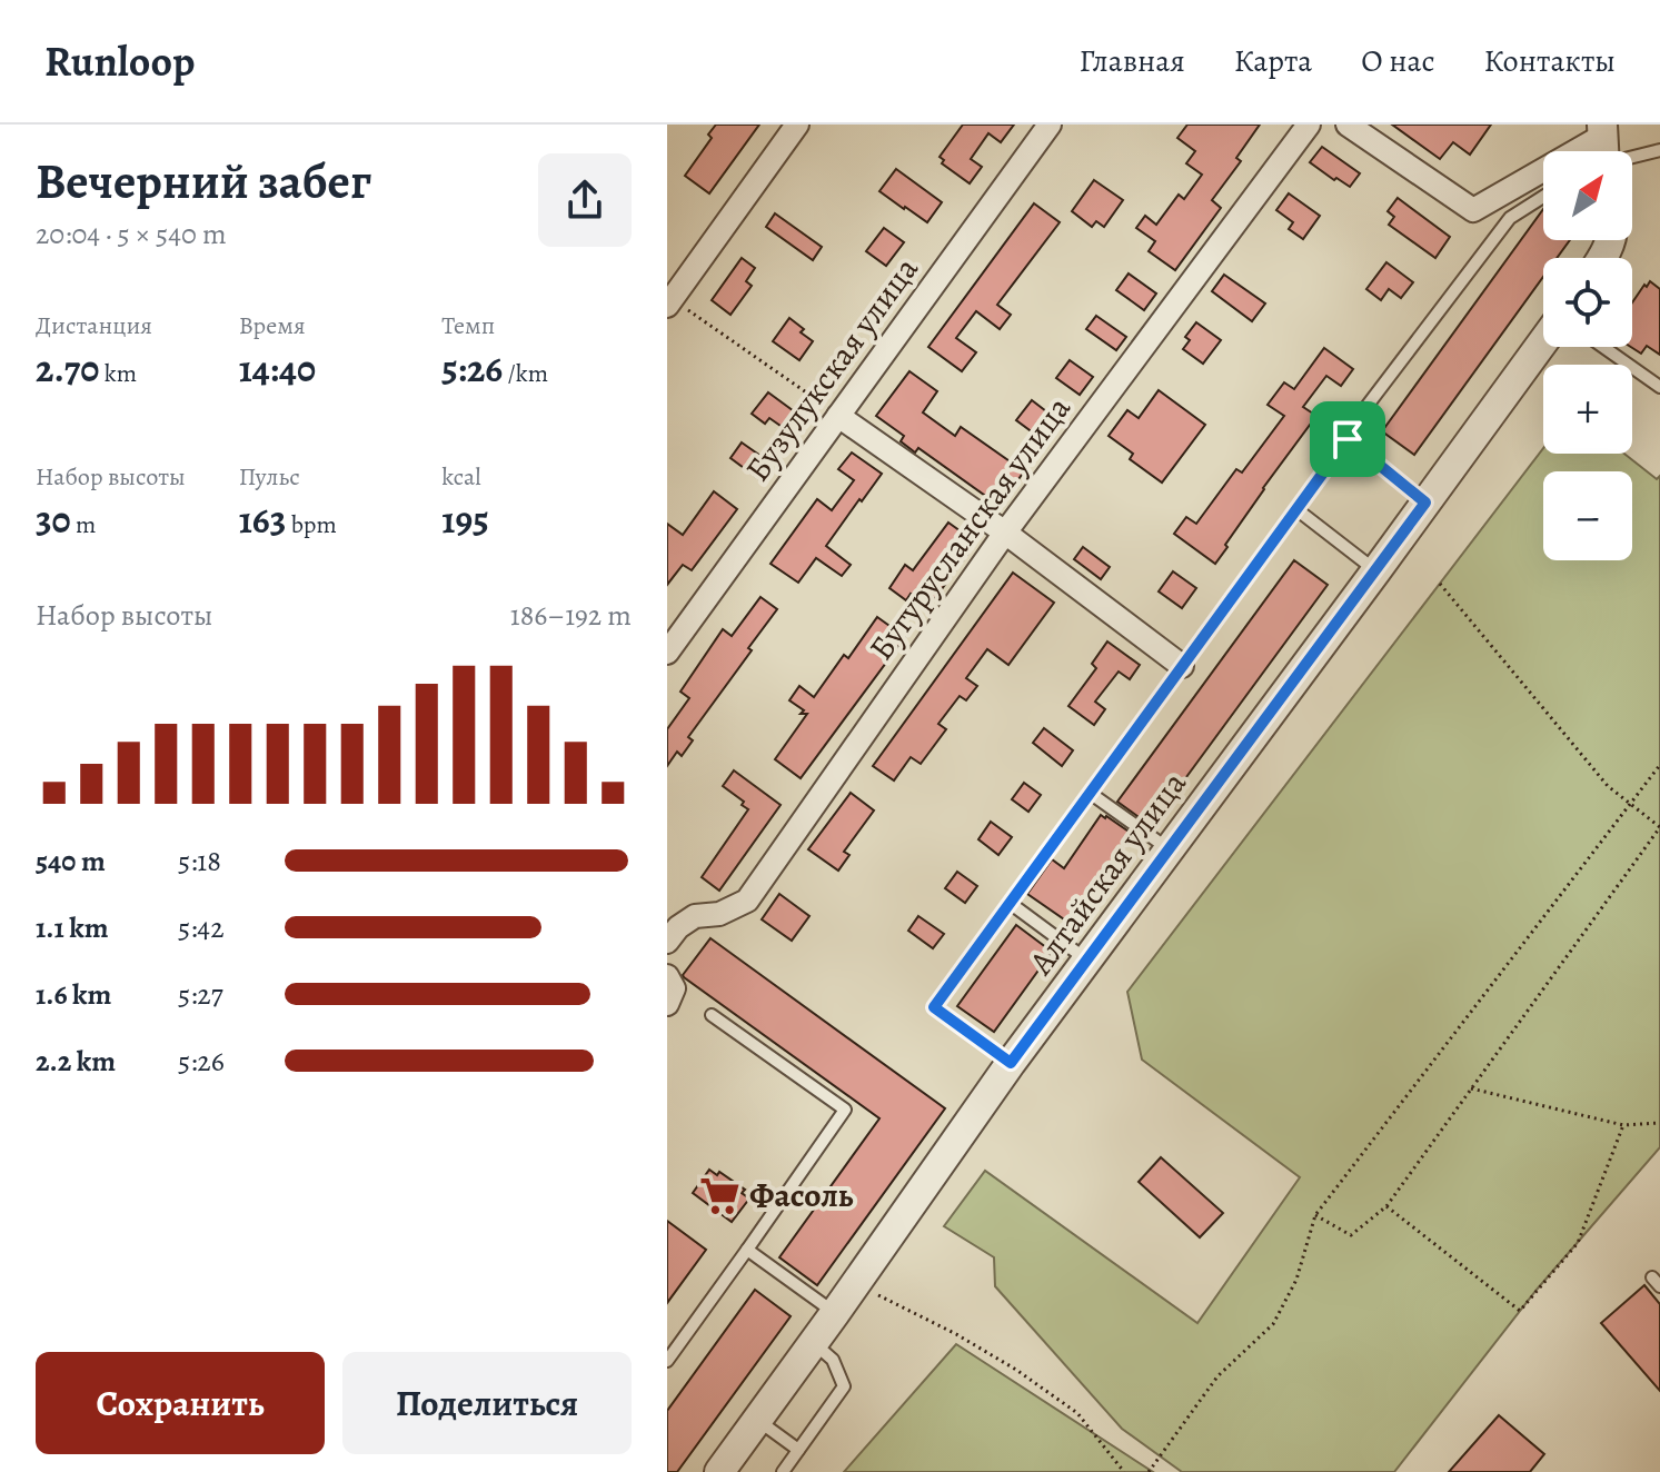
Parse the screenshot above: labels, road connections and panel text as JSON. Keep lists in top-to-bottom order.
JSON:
{
  "streets": {
    "street": ["Бузулукская улица", "Бугурусланская улица", "Алтайская улица"]
  },
  "places": {
    "supermarket": ["Фасоль"]
  },
  "north": "top right",
  "page": {
    "header": "Runloop",
    "nav": [
      "Главная",
      "Карта",
      "О нас",
      "Контакты"
    ],
    "heading": ["Вечерний забег", "20:04 · 5 × 540 m"],
    "map_buttons": ["+", "−"],
    "stats": [
      ["Дистанция", "2.70 km"],
      ["Время", "14:40"],
      ["Темп", "5:26 /km"],
      ["Набор высоты", "30 m"],
      ["Пульс", "163 bpm"],
      ["kcal", "195"]
    ],
    "chart": ["Набор высоты", "186–192 m"],
    "list": [
      {
        "name": "540 m",
        "note": "5:18"
      },
      {
        "name": "1.1 km",
        "note": "5:42"
      },
      {
        "name": "1.6 km",
        "note": "5:27"
      },
      {
        "name": "2.2 km",
        "note": "5:26"
      }
    ],
    "buttons": ["Сохранить", "Поделиться"]
  }
}
